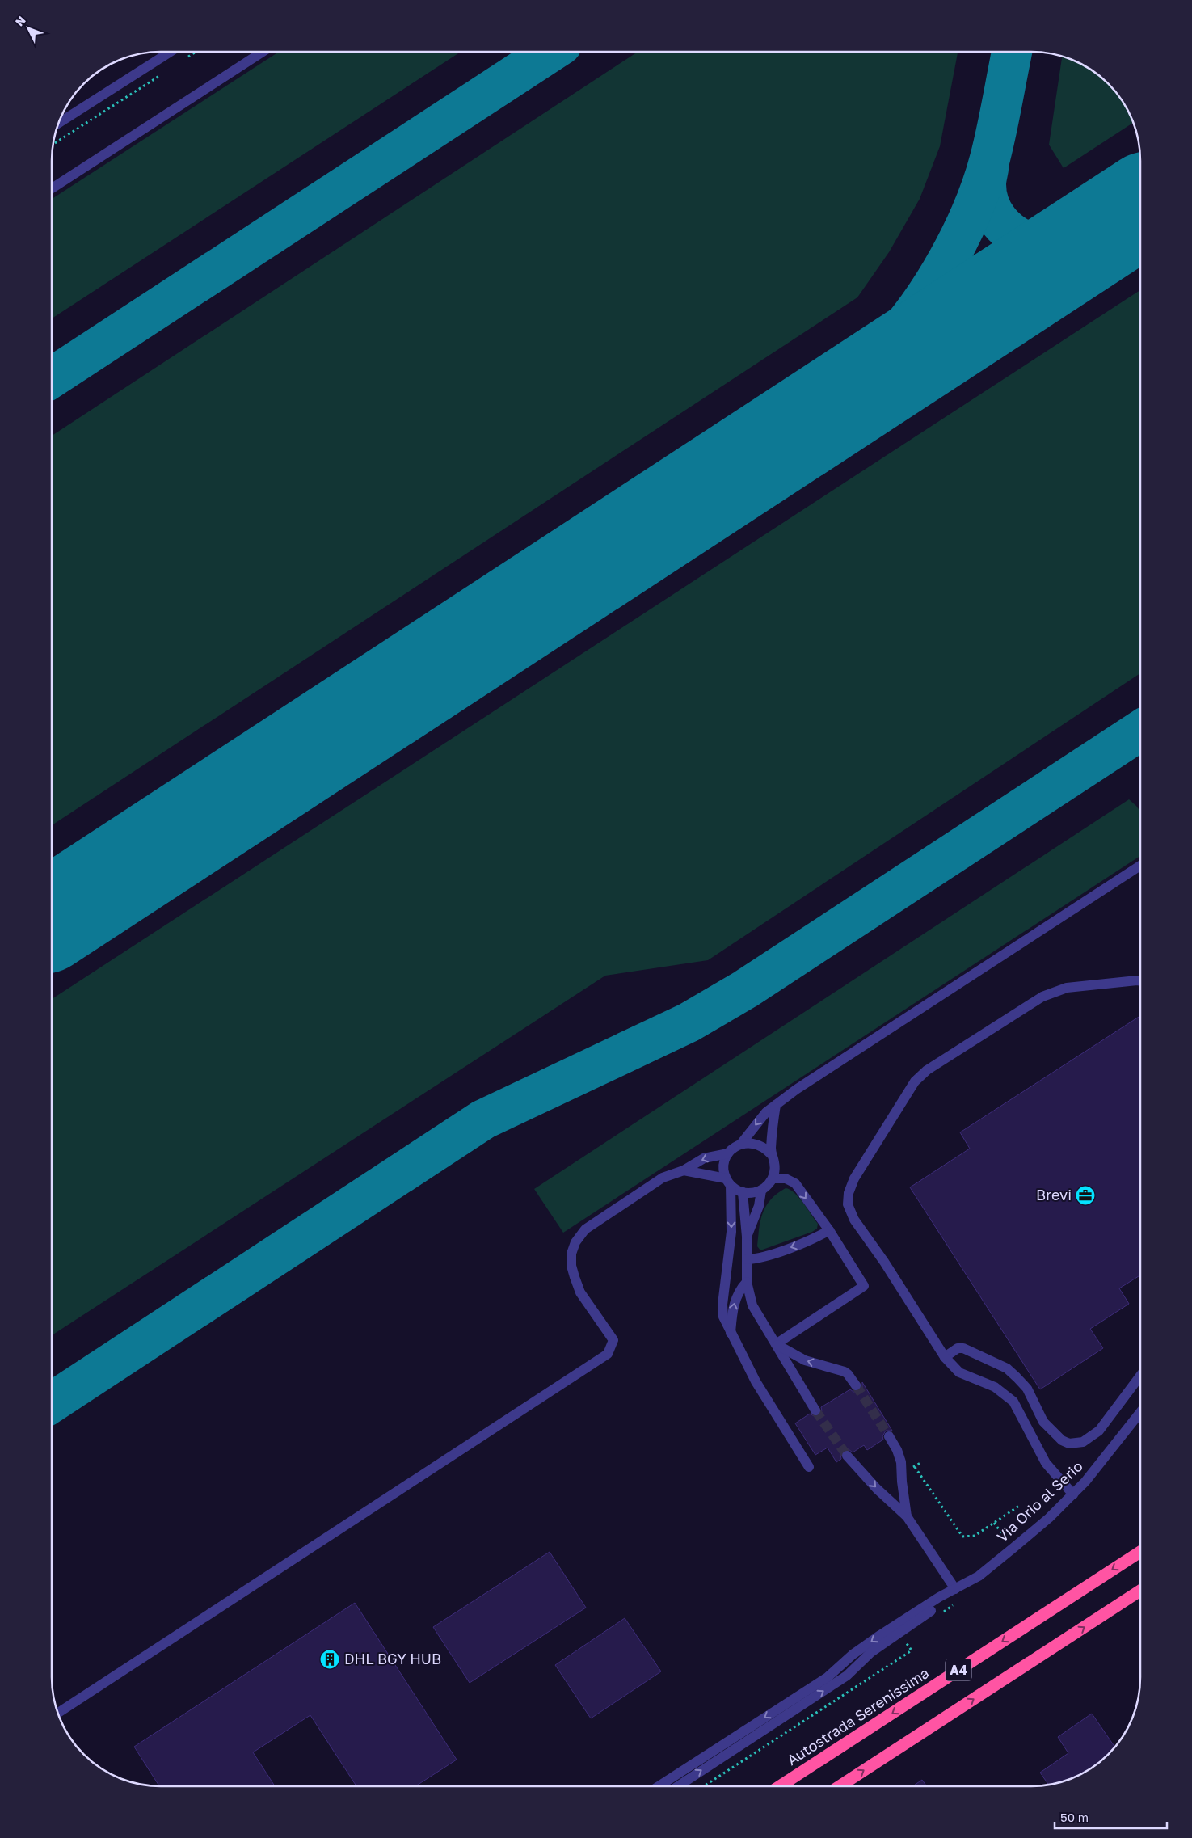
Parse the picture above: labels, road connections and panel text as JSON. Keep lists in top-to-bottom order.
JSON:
{
  "streets": {
    "highway": ["A4", "Autostrada Serenissima"],
    "street": ["Via Orio al Serio"]
  },
  "places": {
    "office": ["Brevi"],
    "building": ["DHL BGY HUB"]
  },
  "scale_bar": "50 m",
  "north": "top left"
}
